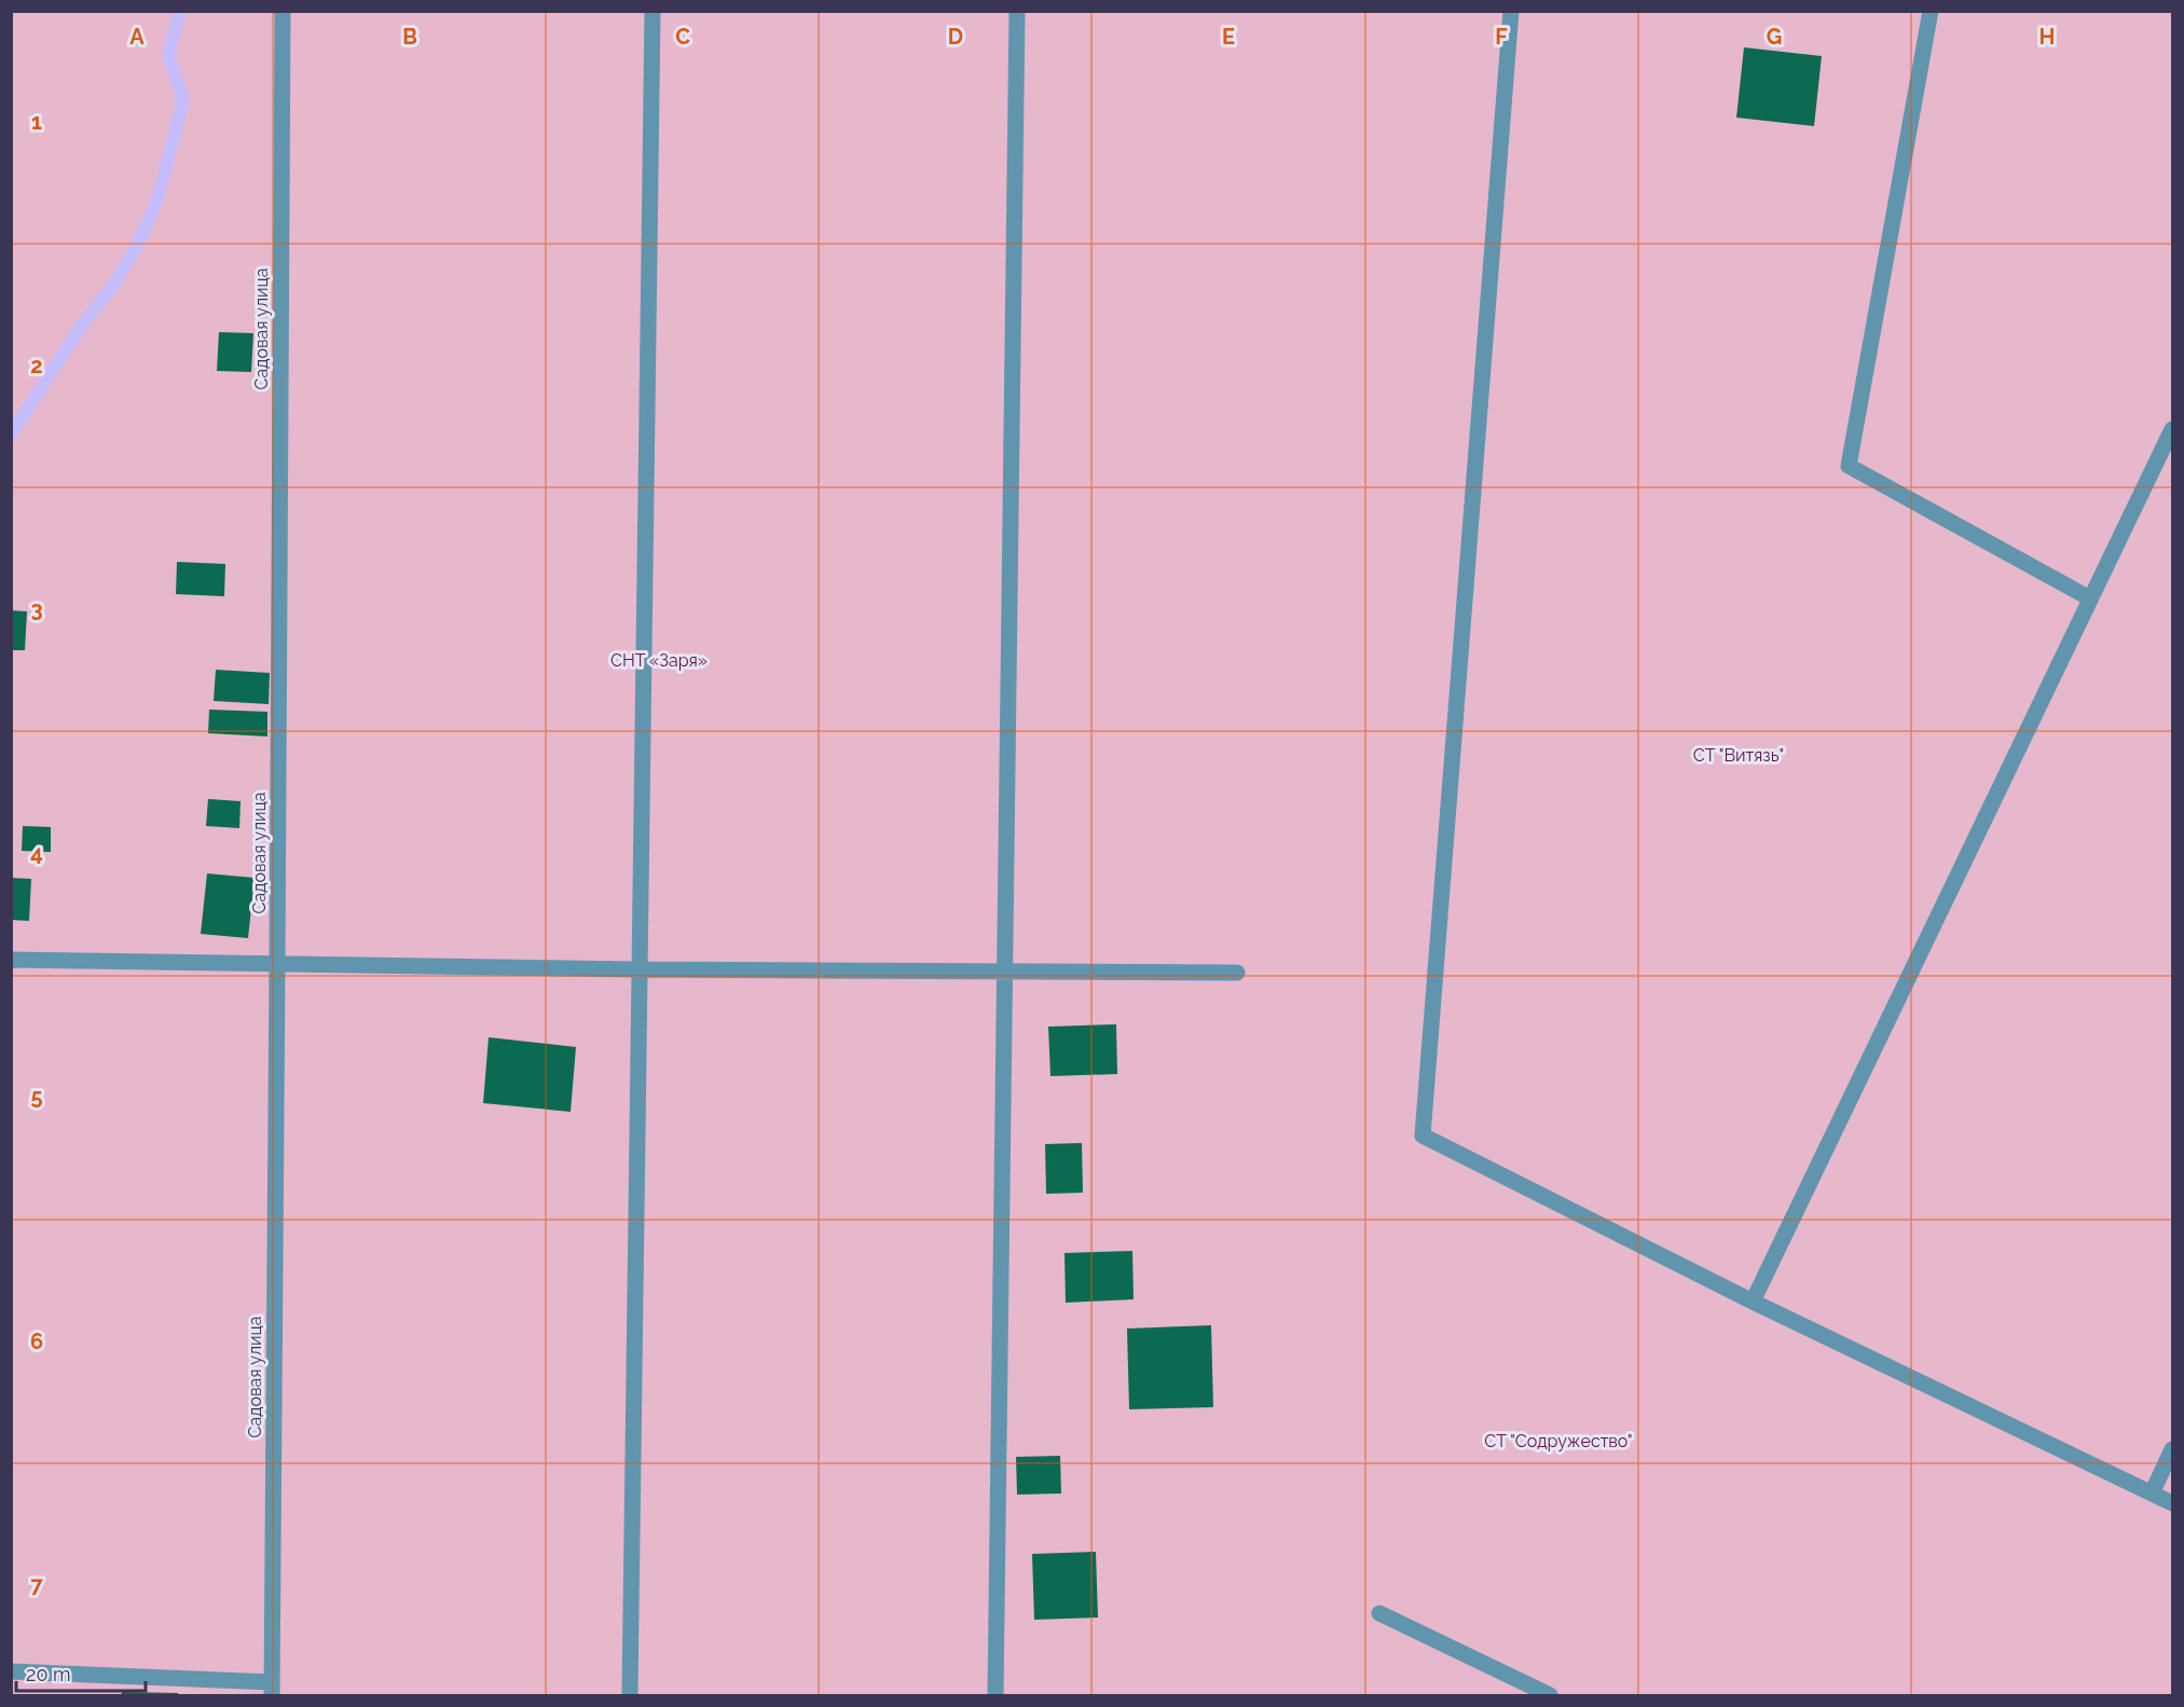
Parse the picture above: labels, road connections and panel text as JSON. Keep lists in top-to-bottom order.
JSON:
{
  "streets": {
    "street": ["Садовая улица"]
  },
  "parks": ["СНТ «Заря»", "СТ \"Витязь\"", "СТ \"Содружество\""],
  "scale_bar": "20 m",
  "grid": {
    "columns": [
      "A",
      "B",
      "C",
      "D",
      "E",
      "F",
      "G",
      "H"
    ],
    "rows": [
      "1",
      "2",
      "3",
      "4",
      "5",
      "6",
      "7"
    ]
  }
}
